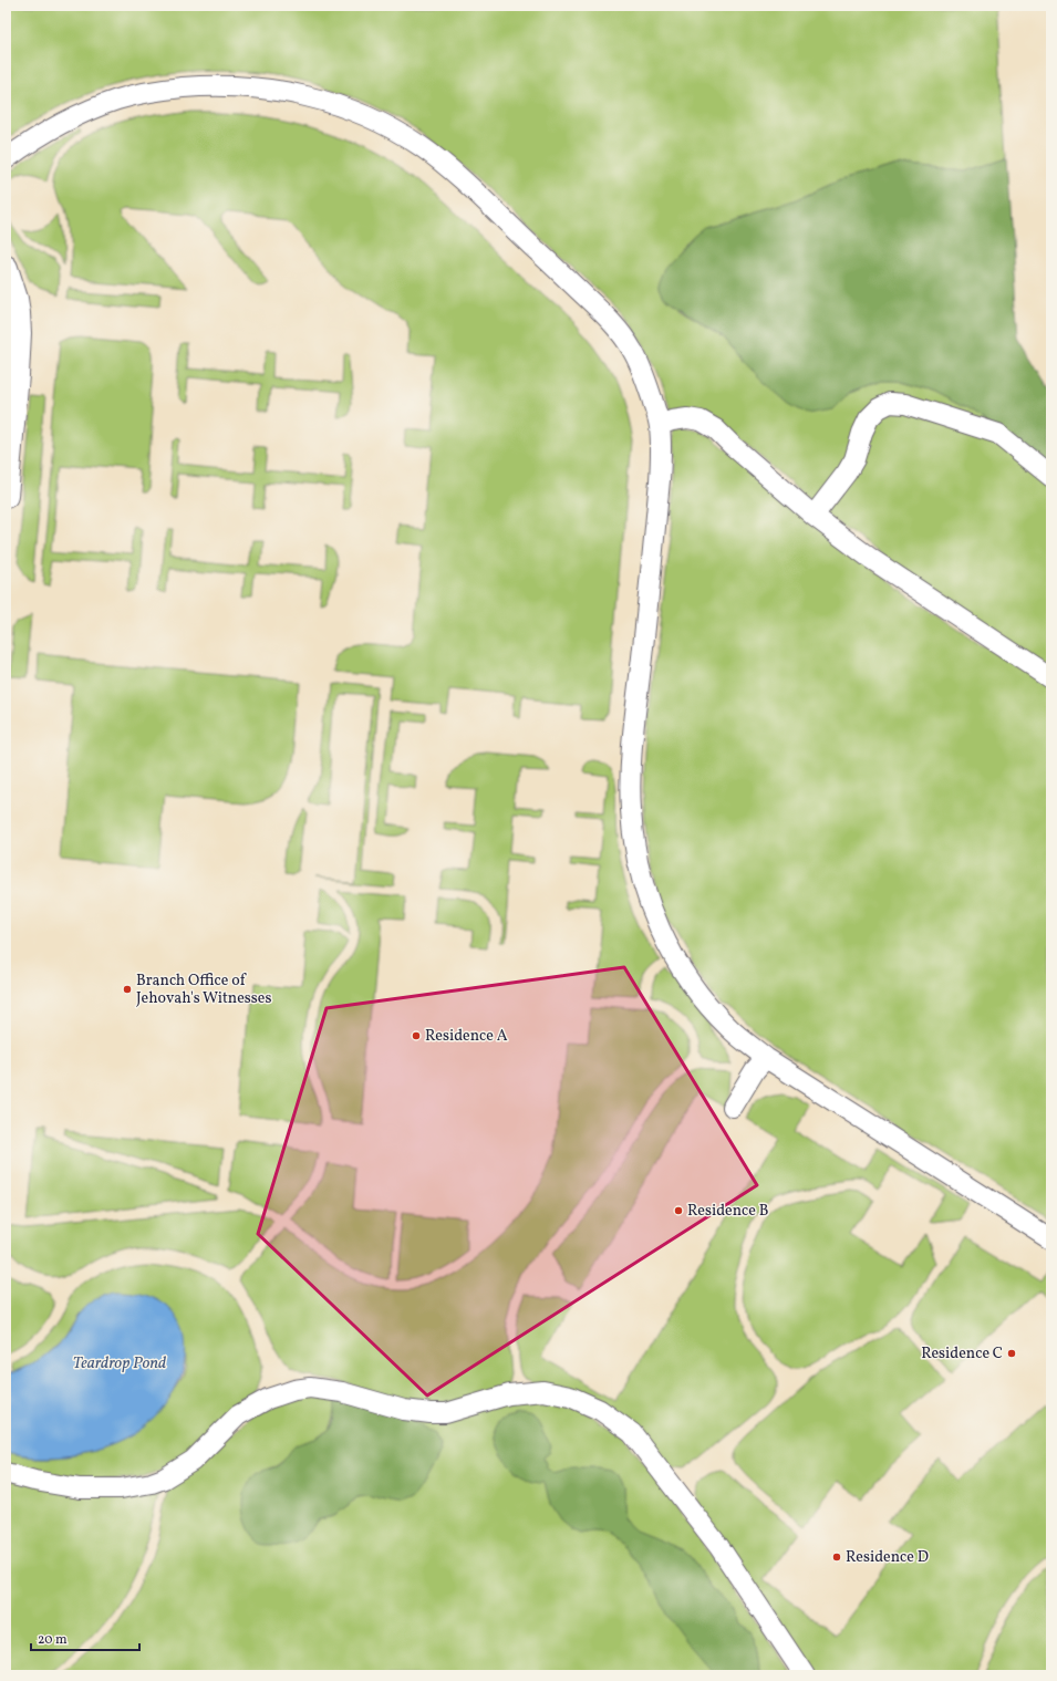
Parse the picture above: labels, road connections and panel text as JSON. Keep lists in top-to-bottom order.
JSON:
{
  "water": ["Teardrop Pond"],
  "places": [
    "Branch Office of Jehovah's Witnesses",
    "Residence A",
    "Residence B",
    "Residence C",
    "Residence D"
  ],
  "scale_bar": "20 m"
}
